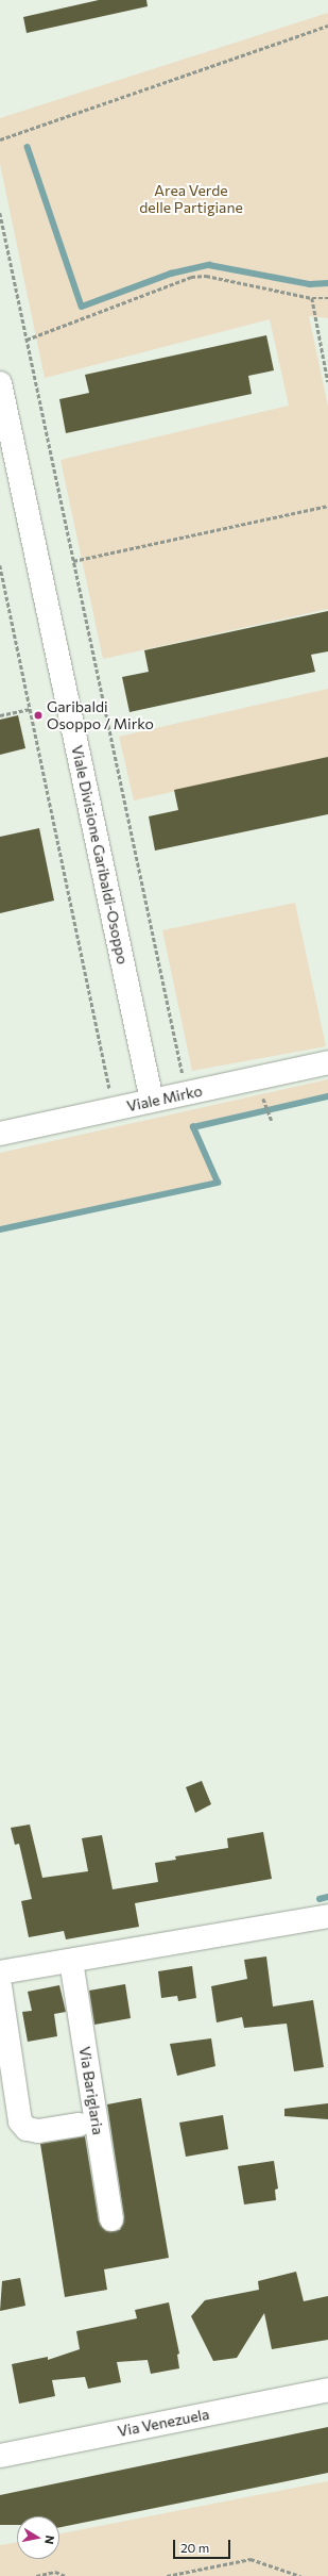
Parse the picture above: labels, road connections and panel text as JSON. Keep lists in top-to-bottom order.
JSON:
{
  "streets": {
    "street": [
      "Viale Divisione Garibaldi-Osoppo",
      "Viale Mirko",
      "Via Bariglaria",
      "Via Venezuela"
    ]
  },
  "crossings": [
    ["Viale Divisione Garibaldi-Osoppo", "Viale Mirko"]
  ],
  "parks": ["Area Verde delle Partigiane"],
  "places": ["Garibaldi Osoppo / Mirko"],
  "scale_bar": "20 m",
  "north": "right"
}
